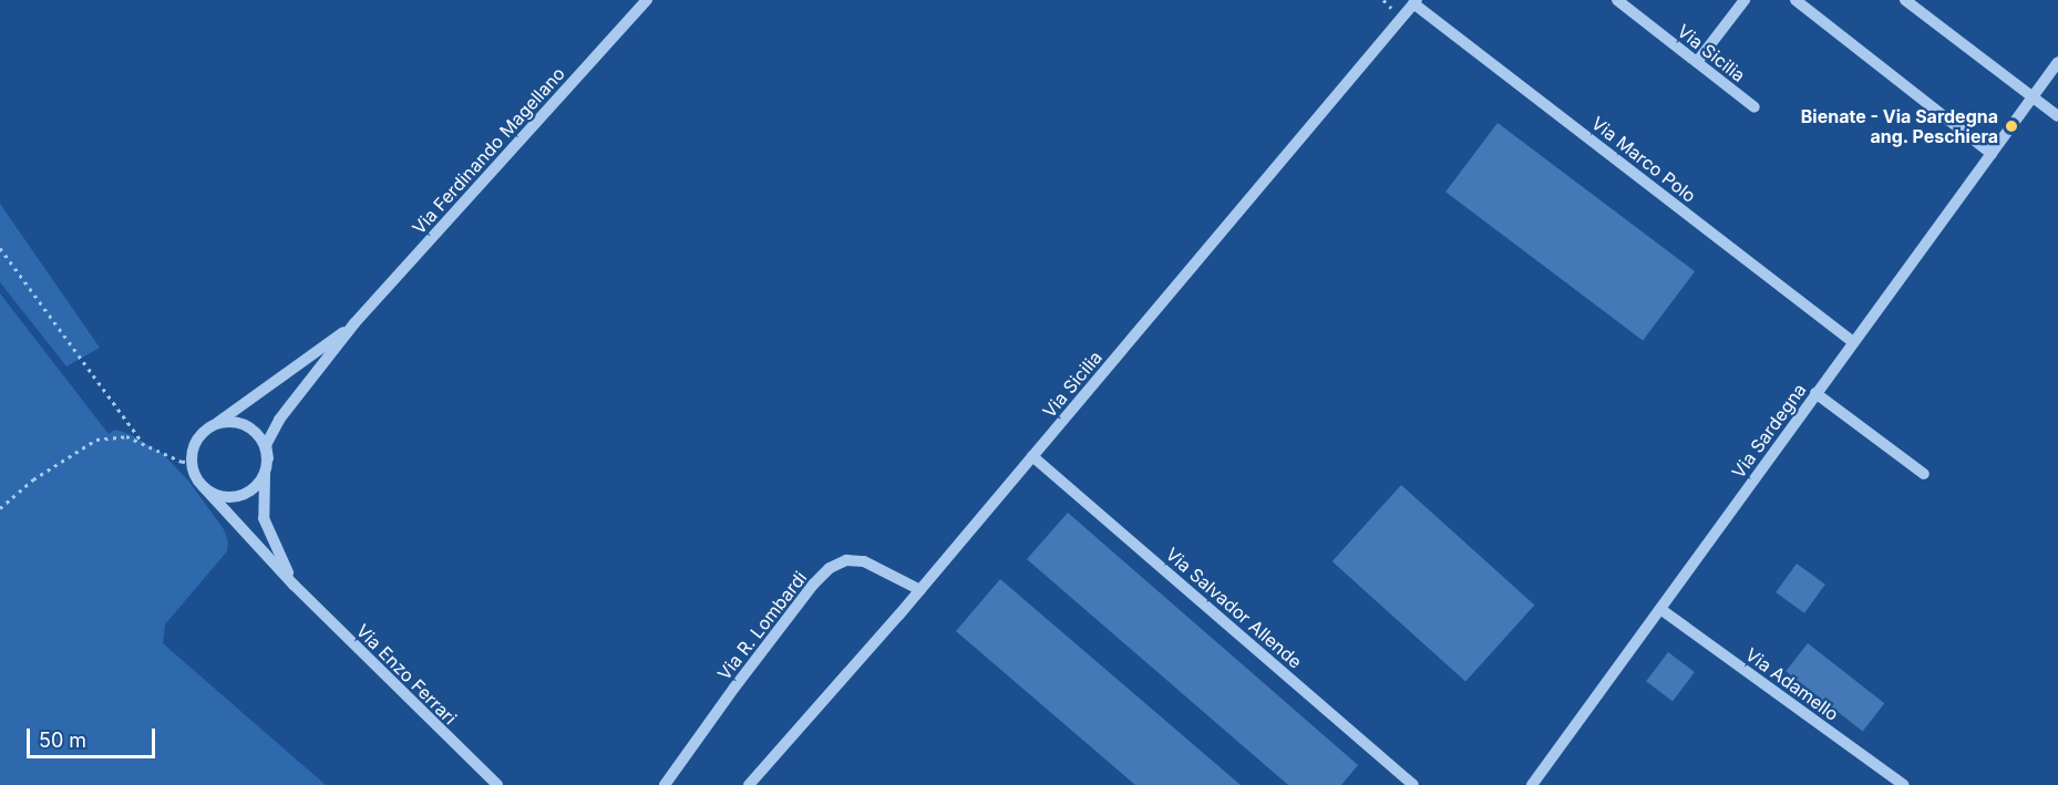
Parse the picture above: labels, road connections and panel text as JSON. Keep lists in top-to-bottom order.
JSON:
{
  "streets": {
    "street": [
      "Via Sicilia",
      "Via Ferdinando Magellano",
      "Via Marco Polo",
      "Via Sardegna",
      "Via Salvador Allende",
      "Via R. Lombardi",
      "Via Enzo Ferrari",
      "Via Adamello"
    ]
  },
  "crossings": [
    ["Via Sicilia", "Via Marco Polo"],
    ["Via Sicilia", "Via Salvador Allende"],
    ["Via Sicilia", "Via R. Lombardi"],
    ["Via Ferdinando Magellano", "Via Enzo Ferrari"],
    ["Via Marco Polo", "Via Sardegna"],
    ["Via Sardegna", "Via Adamello"]
  ],
  "places": ["Bienate - Via Sardegna ang. Peschiera"],
  "scale_bar": "50 m"
}
